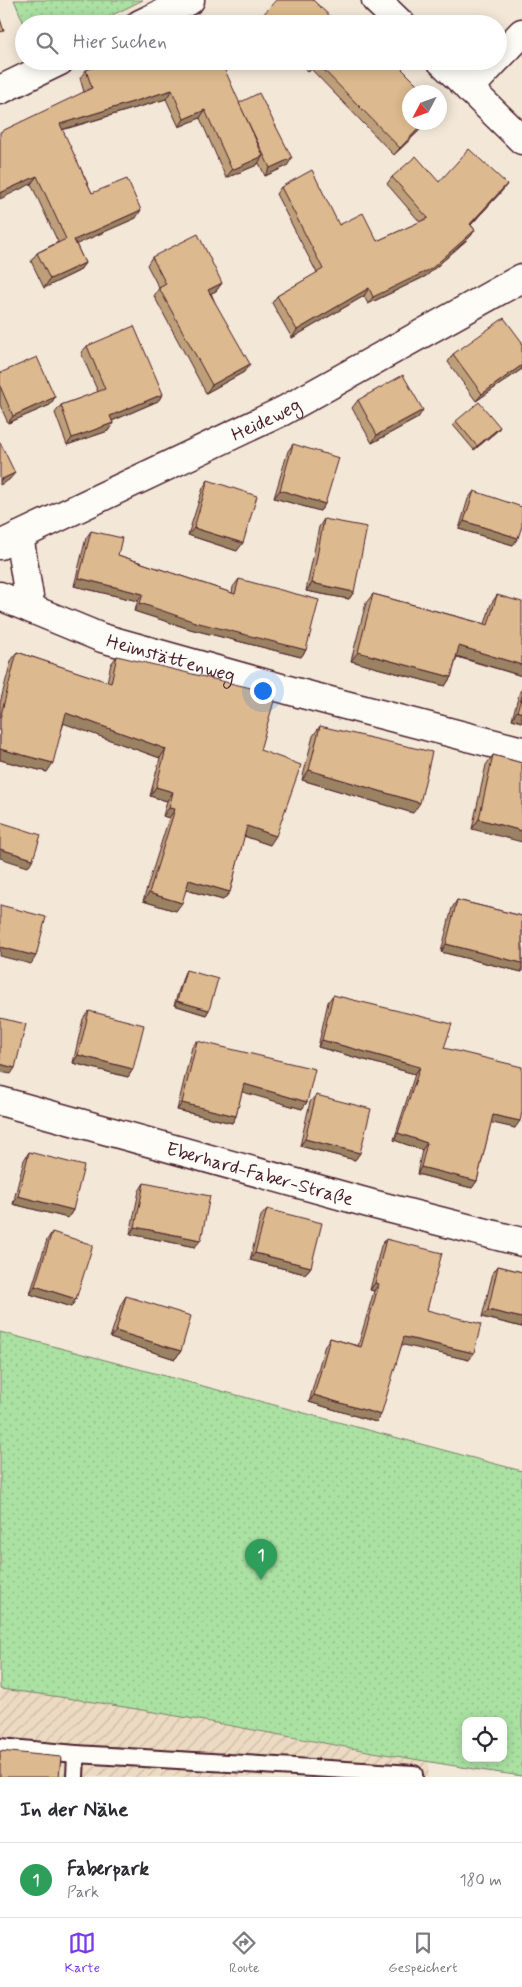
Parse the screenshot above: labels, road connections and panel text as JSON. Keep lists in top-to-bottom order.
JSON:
{
  "streets": {
    "street": ["Heideweg", "Heimstättenweg", "Eberhard-Faber-Straße"]
  },
  "north": "bottom left",
  "page": {
    "search": "Hier suchen",
    "pins": "1",
    "heading": "In der Nähe",
    "list": [
      {
        "mark": "1",
        "name": "Faberpark",
        "note": "Park",
        "value": "180 m"
      }
    ],
    "nav": ["Karte", "Route", "Gespeichert"]
  }
}
